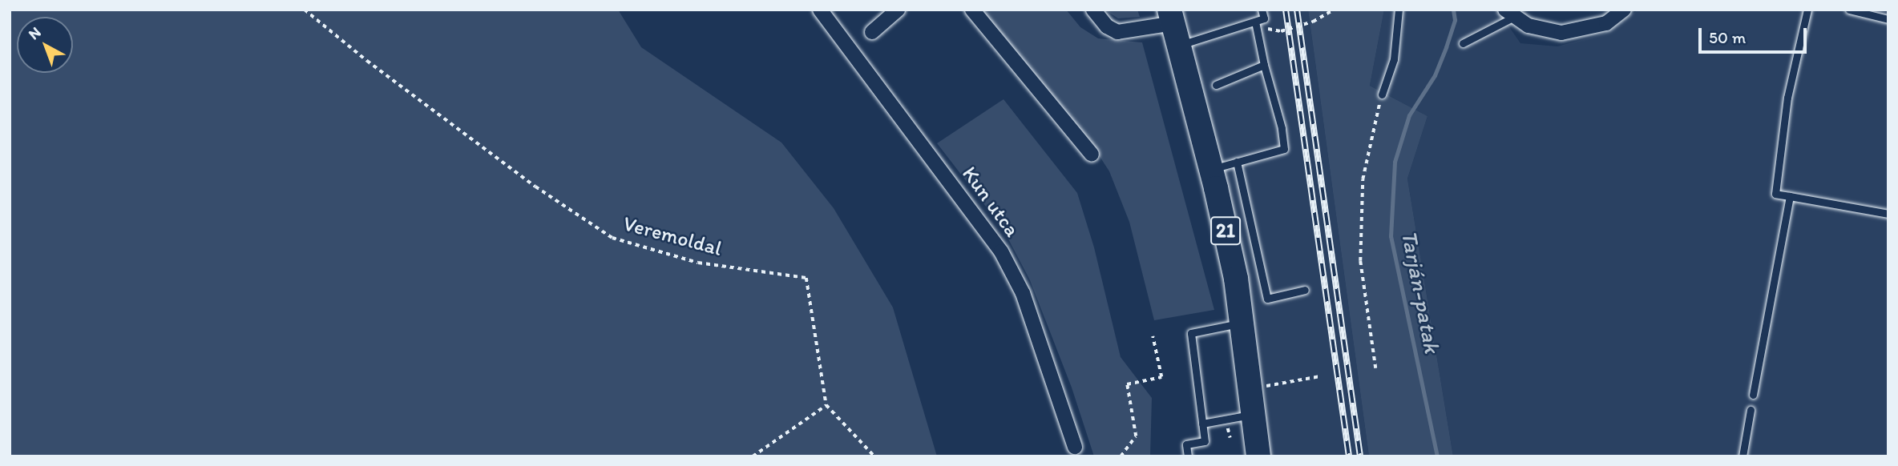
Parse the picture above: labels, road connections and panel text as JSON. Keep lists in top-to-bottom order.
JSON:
{
  "streets": {
    "main road": ["21"],
    "street": ["Kun utca"],
    "path": ["Veremoldal"]
  },
  "water": ["Tarján-patak"],
  "scale_bar": "50 m",
  "north": "top left"
}
